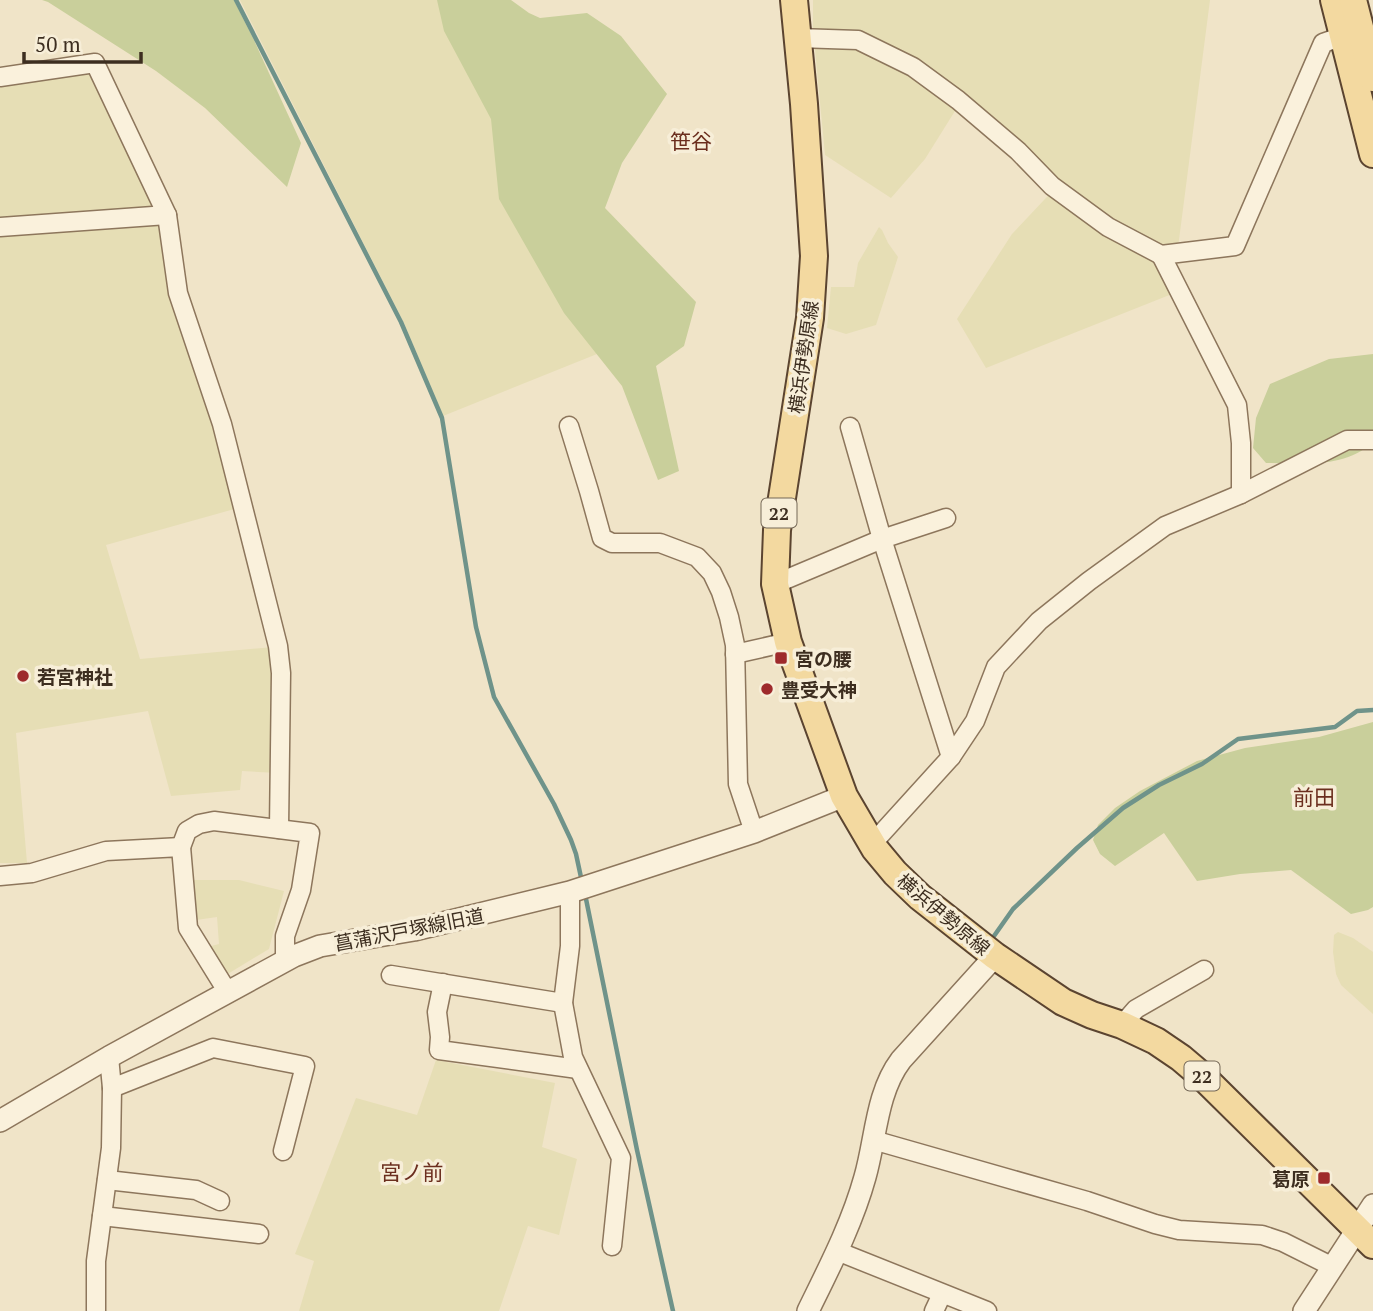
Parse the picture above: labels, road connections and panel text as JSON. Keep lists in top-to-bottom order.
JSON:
{
  "streets": {
    "main road": ["横浜伊勢原線", "22"],
    "street": ["菖蒲沢戸塚線旧道"]
  },
  "crossings": [
    ["横浜伊勢原線", "菖蒲沢戸塚線旧道"]
  ],
  "districts": ["笹谷", "前田", "宮ノ前"],
  "places": {
    "transit": ["宮の腰", "葛原"],
    "other": ["若宮神社", "豊受大神"]
  },
  "scale_bar": "50 m"
}
